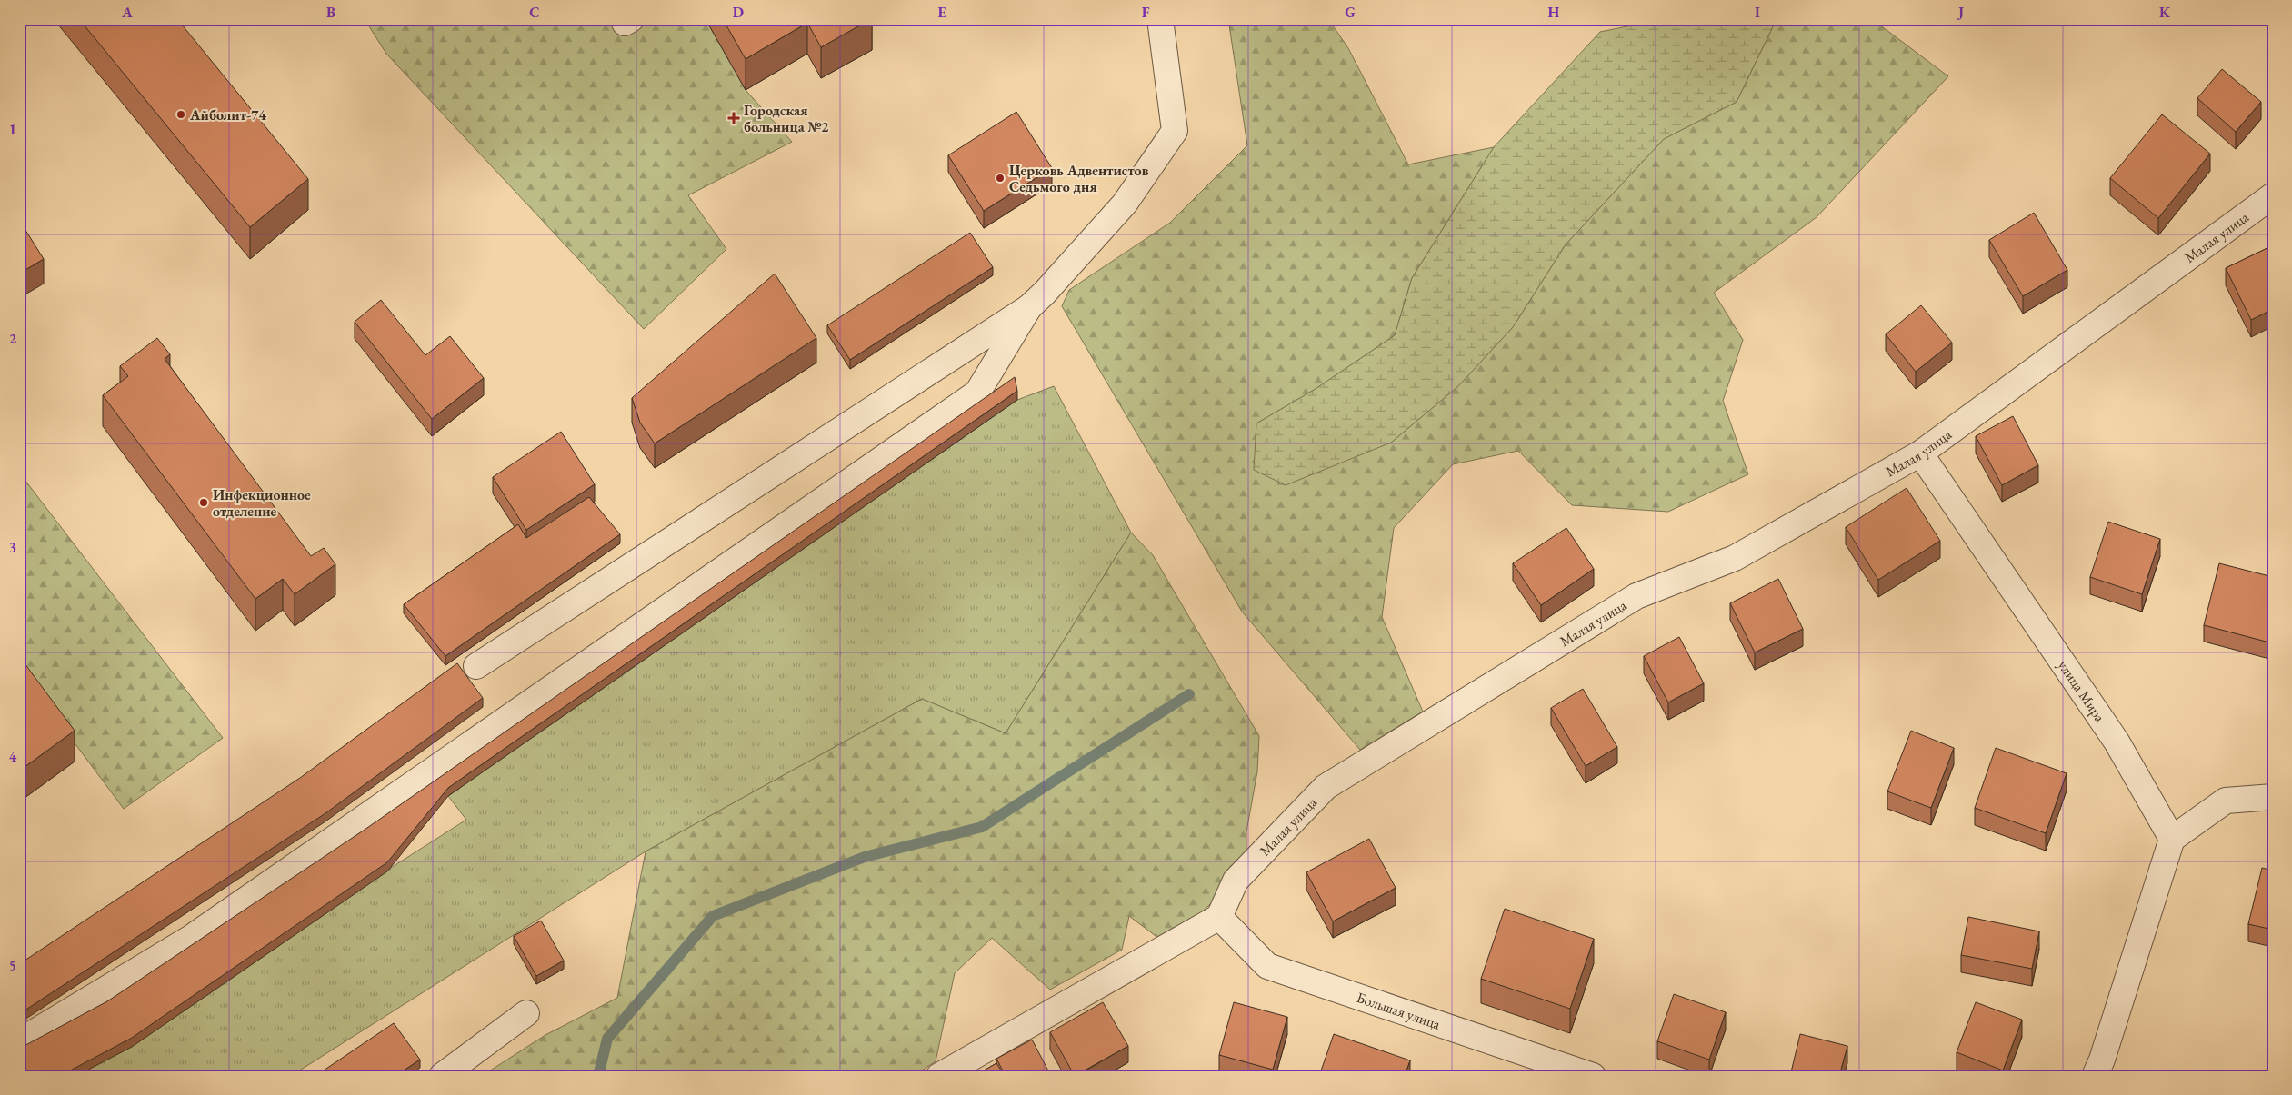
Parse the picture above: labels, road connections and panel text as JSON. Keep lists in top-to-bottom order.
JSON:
{
  "streets": {
    "street": ["Малая улица", "улица Мира", "Большая улица"]
  },
  "crossings": [
    ["Малая улица", "улица Мира"],
    ["Малая улица", "Большая улица"]
  ],
  "places": {
    "other": ["Айболит-74", "Церковь Адвентистов Седьмого дня", "Инфекционное отделение"],
    "health": ["Городская больница №2"]
  },
  "grid": {
    "columns": [
      "A",
      "B",
      "C",
      "D",
      "E",
      "F",
      "G",
      "H",
      "I",
      "J",
      "K"
    ],
    "rows": [
      "1",
      "2",
      "3",
      "4",
      "5"
    ]
  }
}
